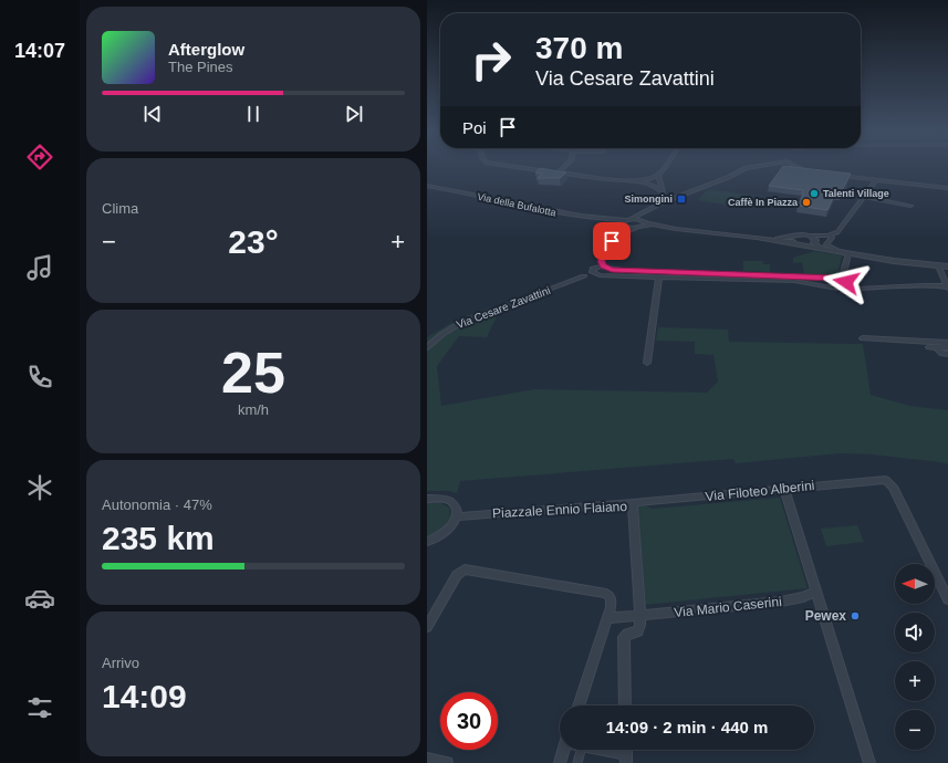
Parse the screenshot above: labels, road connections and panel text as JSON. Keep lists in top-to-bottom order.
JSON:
{
  "streets": {
    "street": [
      "Via della Bufalotta",
      "Via Cesare Zavattini",
      "Via Filoteo Alberini",
      "Piazzale Ennio Flaiano",
      "Via Mario Caserini"
    ]
  },
  "crossings": [
    ["Via della Bufalotta", "Via Cesare Zavattini"],
    ["Via Filoteo Alberini", "Piazzale Ennio Flaiano"],
    ["Piazzale Ennio Flaiano", "Via Mario Caserini"]
  ],
  "places": {
    "other": ["Talenti Village", "Caffè In Piazza", "Pewex"],
    "transit": ["Simongini"]
  },
  "north": "left",
  "page": {
    "tabs": "14:07",
    "turn": ["370 m", "Via Cesare Zavattini"],
    "song": ["Afterglow", "The Pines"],
    "then": "Poi",
    "tile": [
      "Clima",
      ["25", "km/h"],
      ["Autonomia · 47%", "235 km"],
      ["Arrivo", "14:09"]
    ],
    "heat": ["−", "23°", "+"],
    "map_buttons": ["+", "−"],
    "limit": "30",
    "trip": "14:09 · 2 min · 440 m"
  }
}
